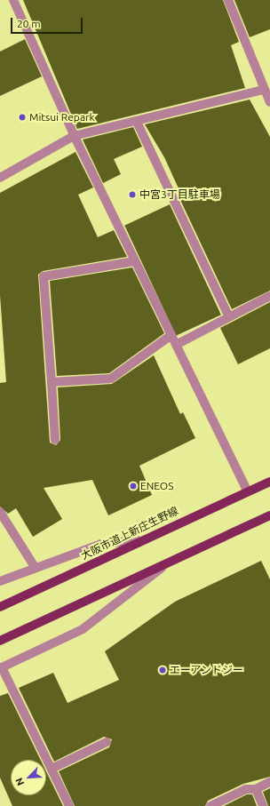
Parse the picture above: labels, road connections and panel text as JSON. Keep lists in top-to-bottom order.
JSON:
{
  "streets": {
    "main road": ["大阪市道上新庄生野線"]
  },
  "places": [
    "Mitsui Repark",
    "中宮3丁目駐車場",
    "ENEOS",
    "エーアンドジー"
  ],
  "scale_bar": "20 m",
  "north": "bottom left"
}
